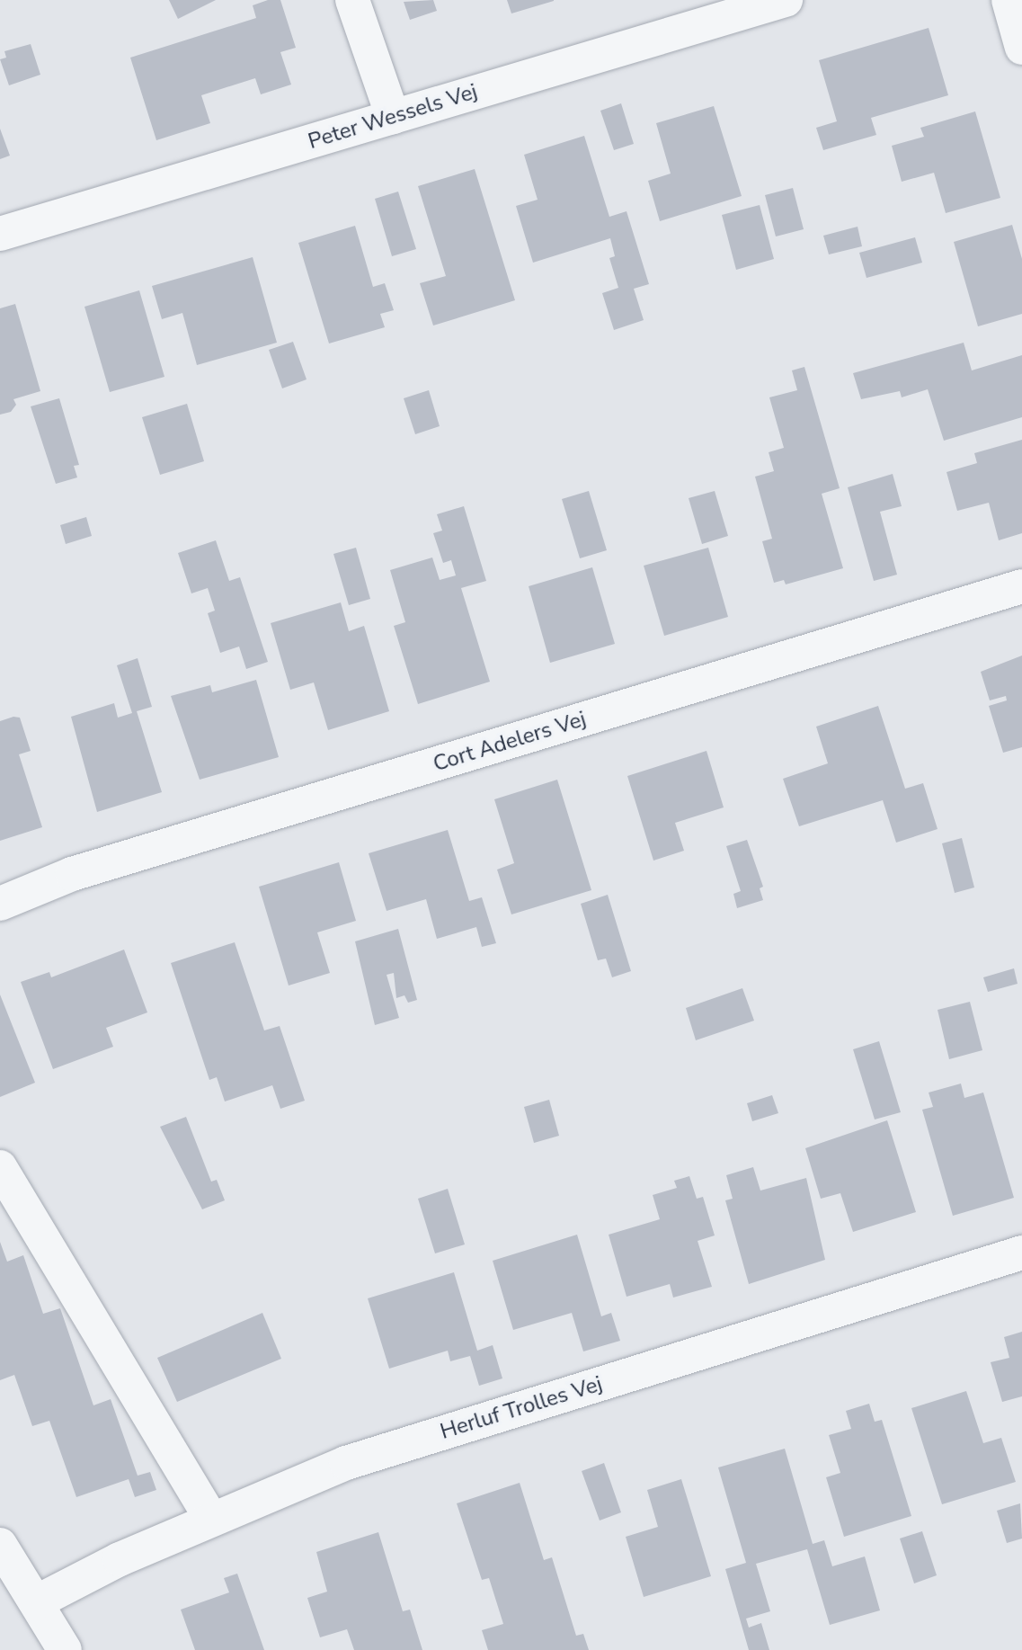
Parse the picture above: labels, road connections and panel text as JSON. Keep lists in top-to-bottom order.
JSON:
{
  "streets": {
    "street": ["Peter Wessels Vej", "Cort Adelers Vej", "Herluf Trolles Vej"]
  }
}
